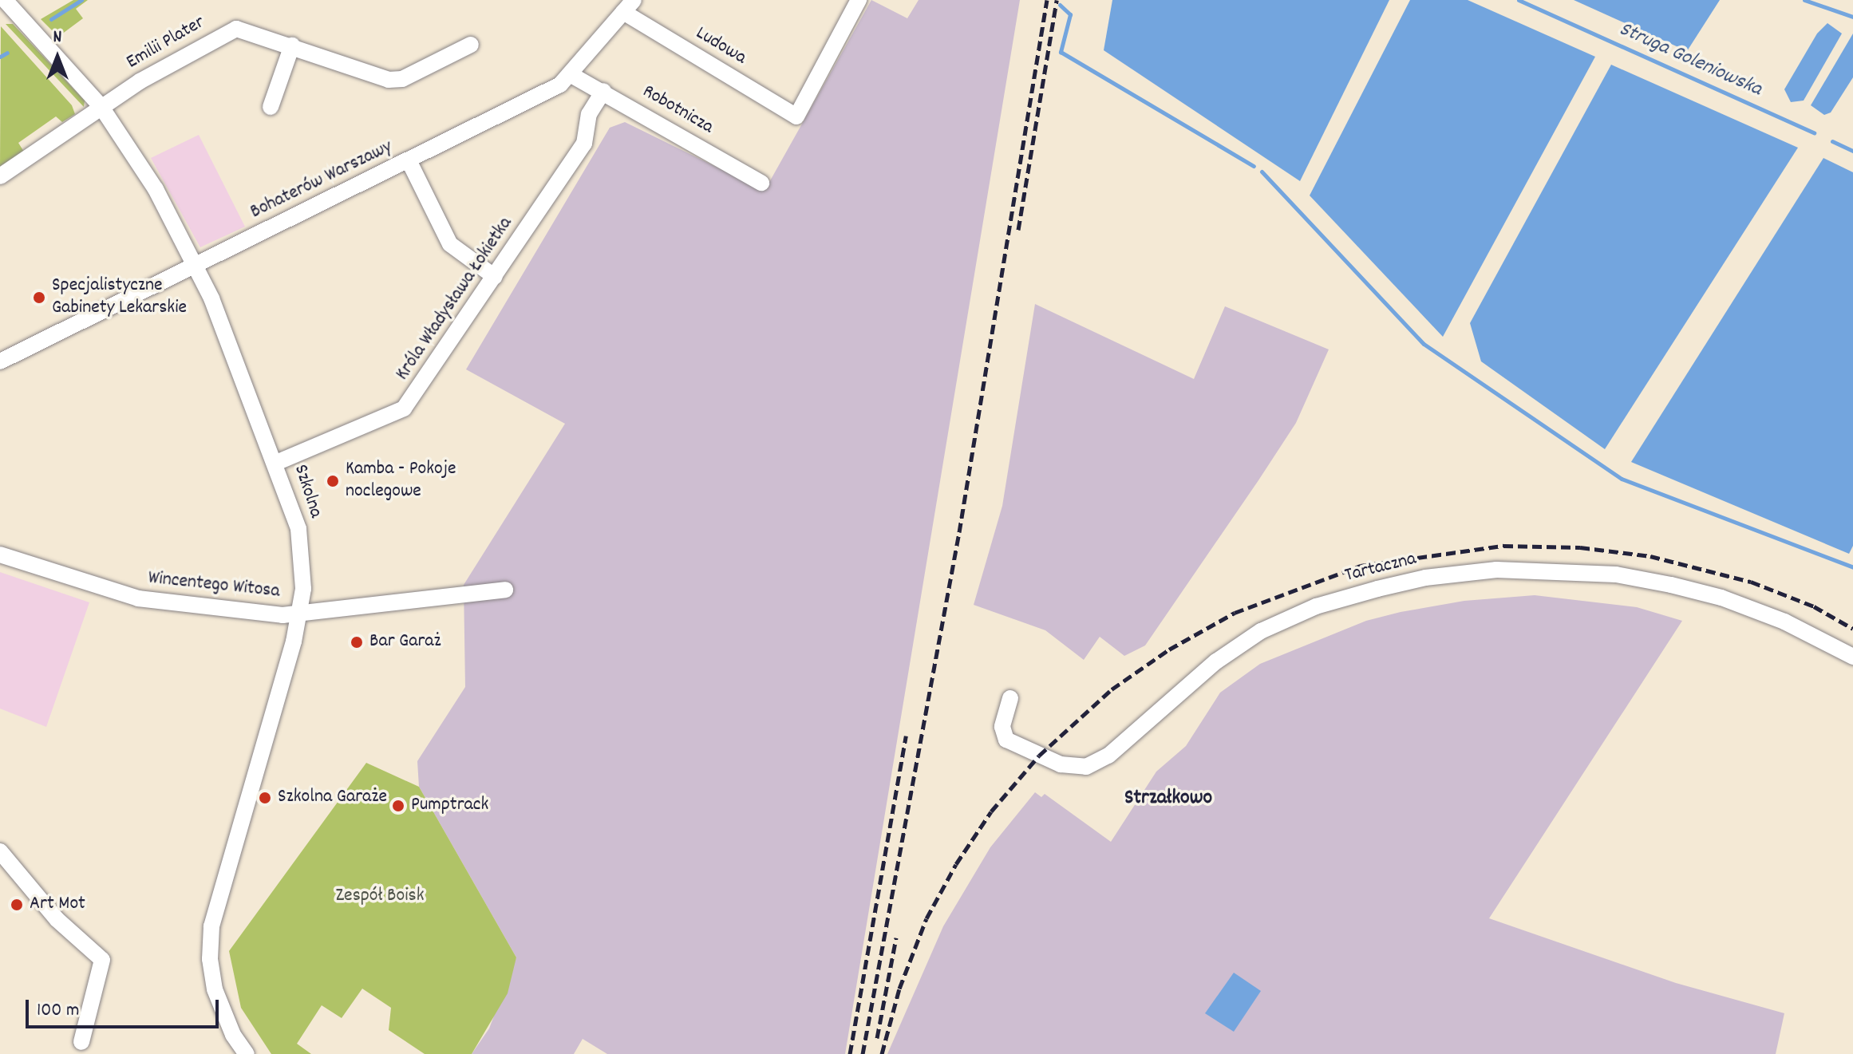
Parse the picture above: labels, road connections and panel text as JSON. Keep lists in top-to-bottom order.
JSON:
{
  "streets": {
    "street": [
      "Emilii Plater",
      "Ludowa",
      "Robotnicza",
      "Bohaterów Warszawy",
      "Króla Władysława Łokietka",
      "Szkolna",
      "Tartaczna",
      "Wincentego Witosa"
    ]
  },
  "crossings": [
    ["Emilii Plater", "Szkolna"],
    ["Ludowa", "Bohaterów Warszawy"],
    ["Robotnicza", "Bohaterów Warszawy"],
    ["Robotnicza", "Króla Władysława Łokietka"],
    ["Bohaterów Warszawy", "Szkolna"],
    ["Króla Władysława Łokietka", "Szkolna"],
    ["Szkolna", "Wincentego Witosa"]
  ],
  "districts": ["Strzałkowo"],
  "water": ["Struga Goleniowska"],
  "parks": ["Zespół Boisk"],
  "places": [
    "Specjalistyczne Gabinety Lekarskie",
    "Kamba - Pokoje noclegowe",
    "Bar Garaż",
    "Szkolna Garaże",
    "Pumptrack",
    "Art Mot"
  ],
  "scale_bar": "100 m",
  "north": "top"
}
